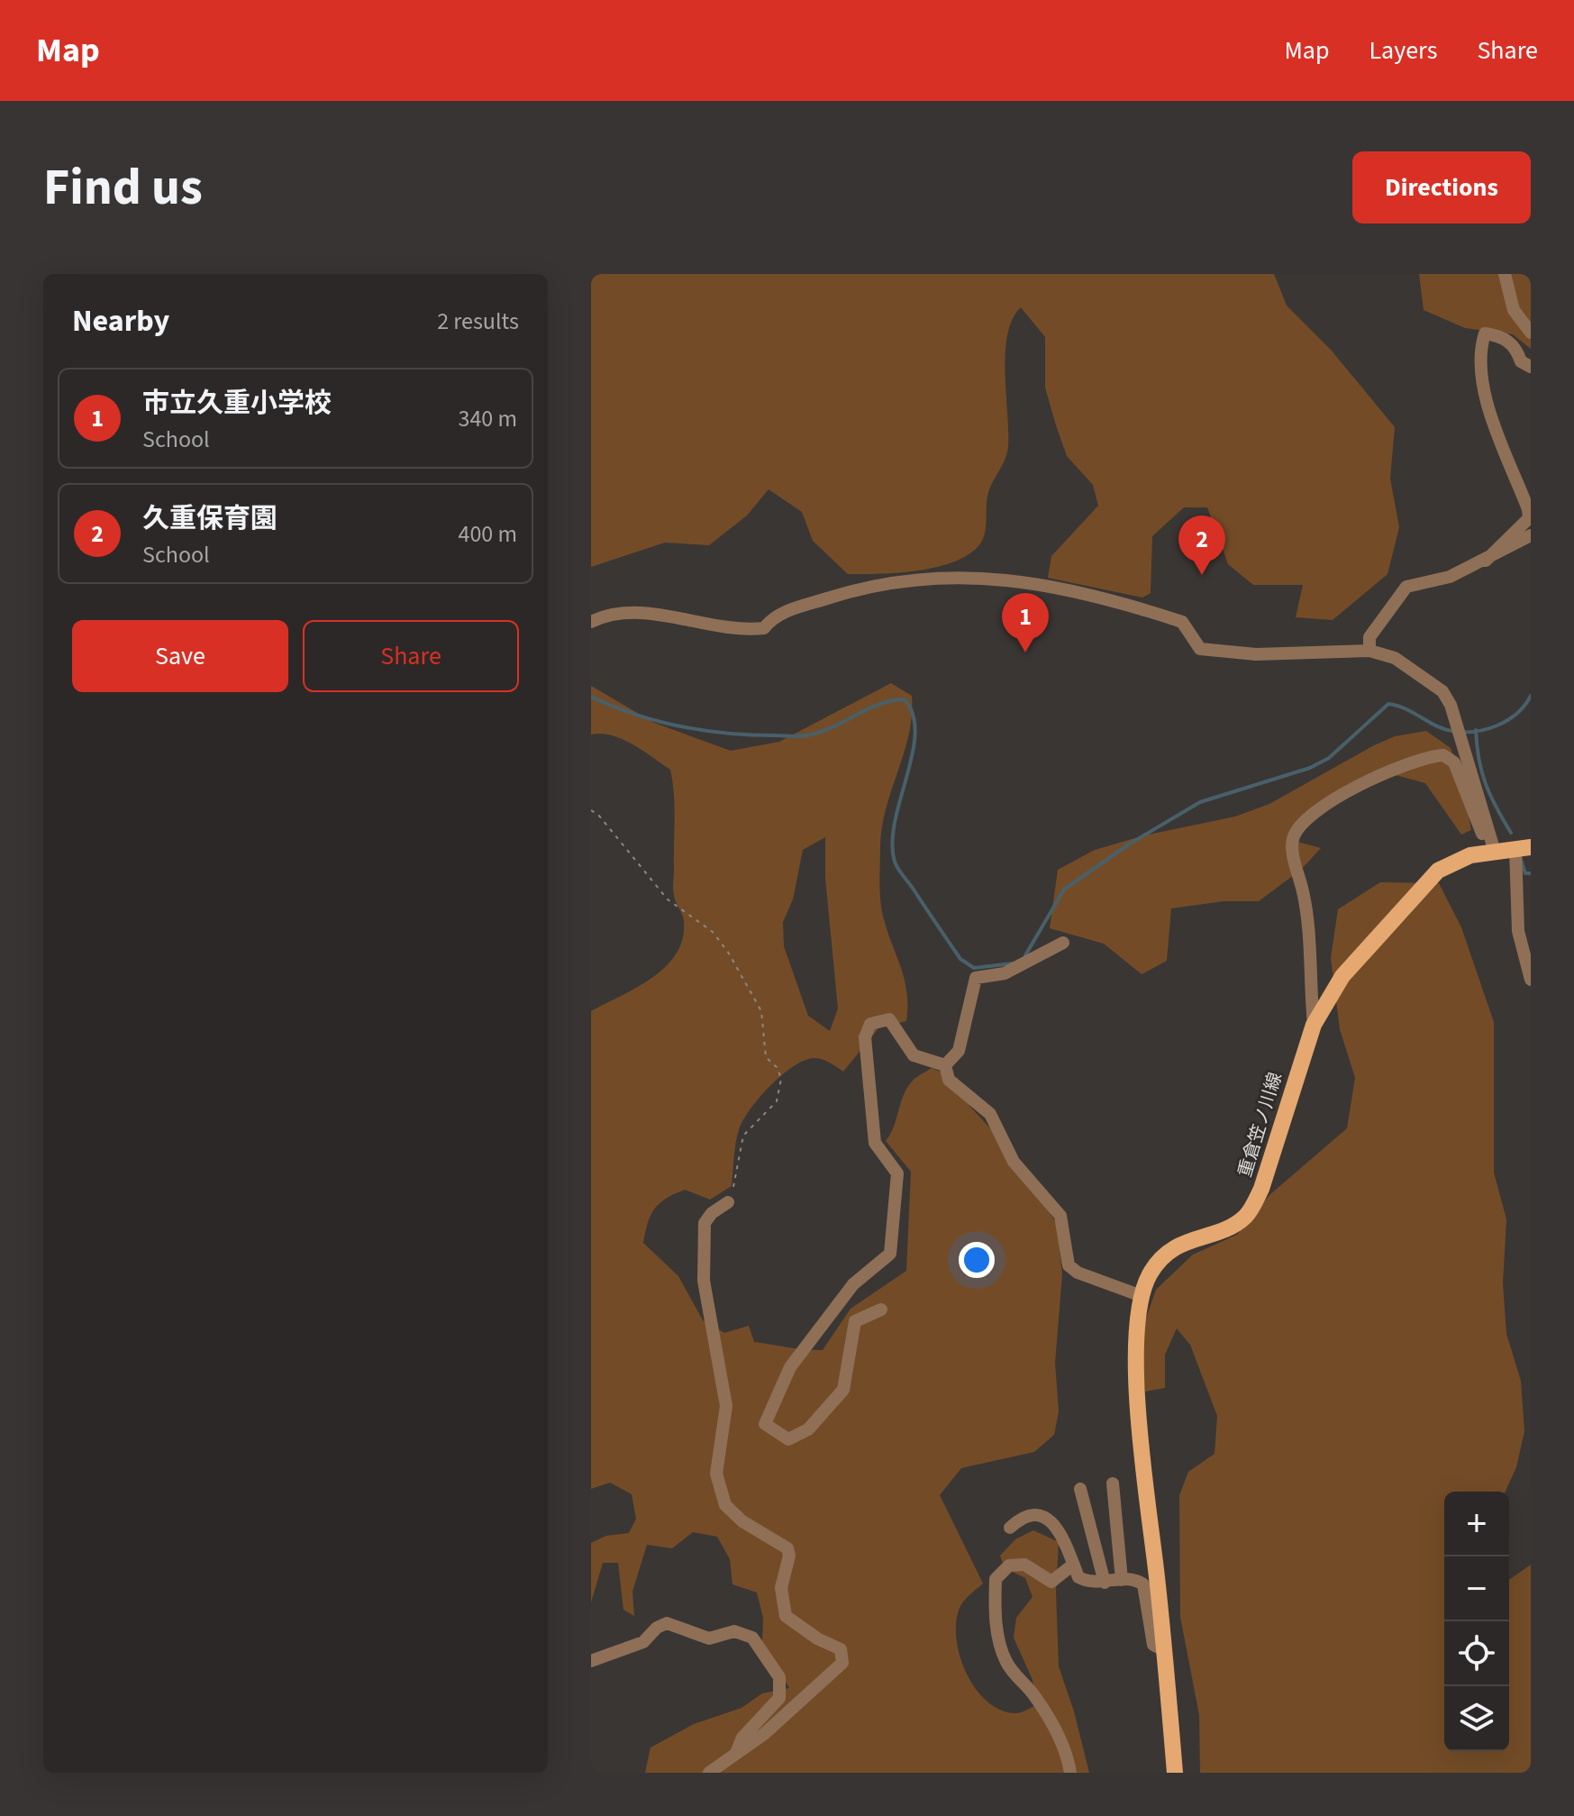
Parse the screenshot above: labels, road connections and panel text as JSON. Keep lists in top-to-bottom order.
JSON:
{
  "streets": {
    "main road": ["重倉笠ノ川線"]
  },
  "page": {
    "header": "Map",
    "nav": ["Map", "Layers", "Share"],
    "buttons": [
      "Directions",
      ["Save", "Share"]
    ],
    "title": "Find us",
    "heading": ["Nearby", "2 results"],
    "list": [
      {
        "mark": "1",
        "name": "市立久重小学校",
        "note": "School",
        "value": "340 m"
      },
      {
        "mark": "2",
        "name": "久重保育園",
        "note": "School",
        "value": "400 m"
      }
    ],
    "pins": ["2", "1"],
    "map_buttons": ["+", "−"]
  }
}
